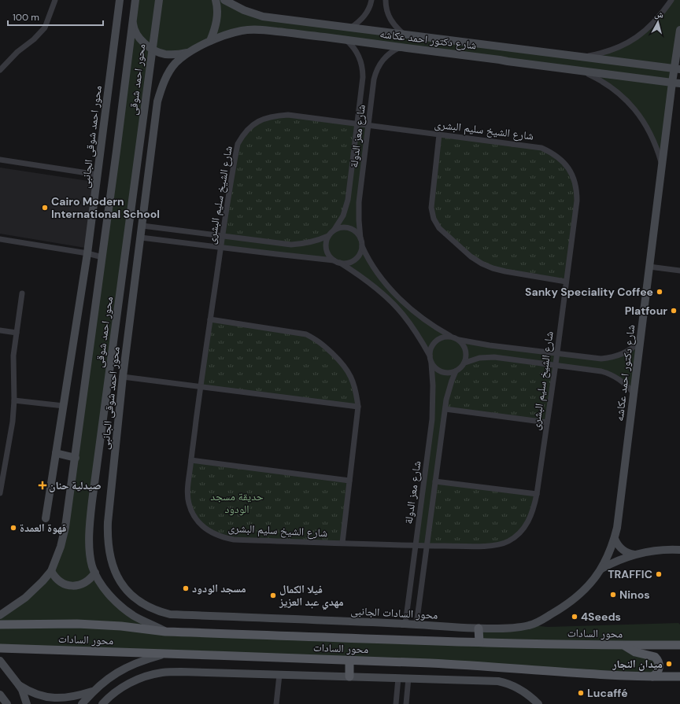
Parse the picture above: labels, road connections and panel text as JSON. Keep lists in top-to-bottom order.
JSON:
{
  "streets": {
    "main road": ["محور السادات"],
    "street": [
      "شارع دكتور احمد عكاشه",
      "محور احمد شوقى",
      "شارع الشيخ سليم البشرى",
      "شارع معز الدولة",
      "محور احمد شوقى الجانبى",
      "محور السادات الجانبى"
    ]
  },
  "crossings": [
    ["شارع دكتور احمد عكاشه", "شارع معز الدولة"],
    ["شارع دكتور احمد عكاشه", "محور احمد شوقى الجانبى"],
    ["شارع دكتور احمد عكاشه", "محور السادات الجانبى"],
    ["محور احمد شوقى", "محور السادات"],
    ["شارع الشيخ سليم البشرى", "شارع معز الدولة"],
    ["شارع معز الدولة", "محور السادات الجانبى"],
    ["محور احمد شوقى الجانبى", "محور السادات الجانبى"]
  ],
  "parks": ["حديقة مسجد الودود"],
  "places": {
    "other": [
      "Cairo Modern International School",
      "Sanky Speciality Coffee",
      "Platfour",
      "قهوة العمدة",
      "TRAFFIC",
      "مسجد الودود",
      "Ninos",
      "فيلا الكمال مهدي عبد العزيز",
      "4Seeds",
      "ميدان النجار",
      "Lucaffé"
    ],
    "health": ["صيدلية حنان"]
  },
  "scale_bar": "100 m",
  "north": "top"
}
